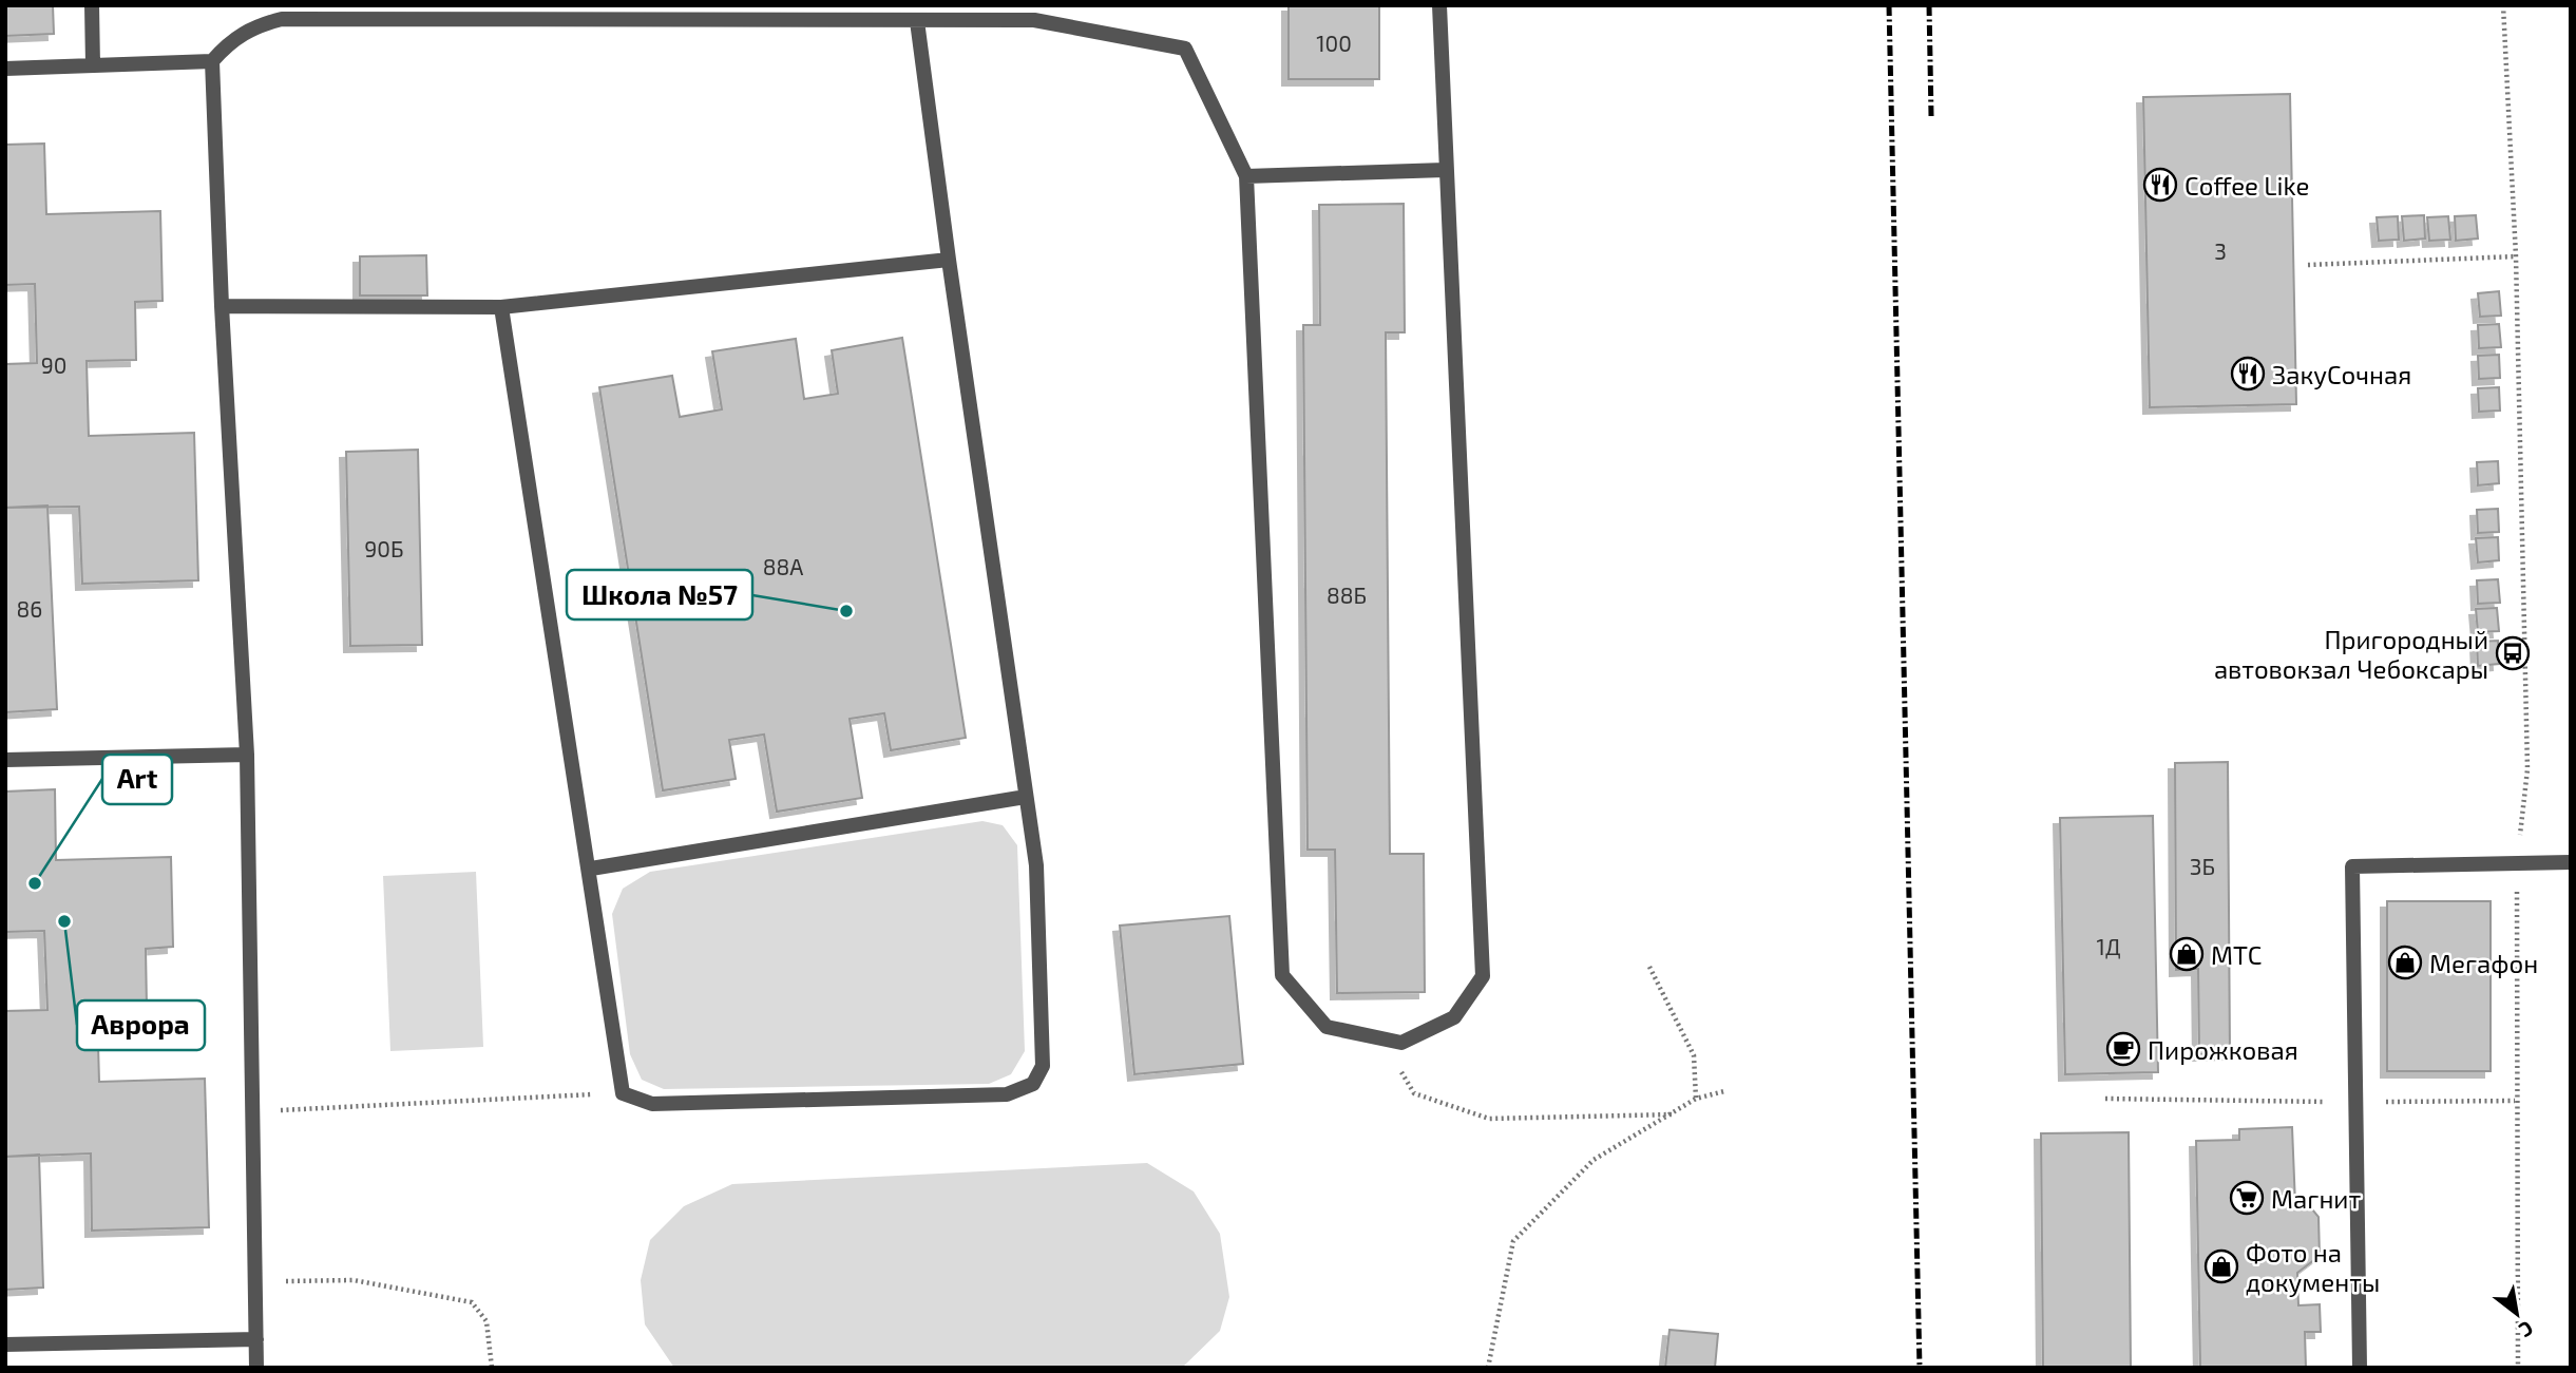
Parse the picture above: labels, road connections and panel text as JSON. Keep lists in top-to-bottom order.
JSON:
{
  "places": {
    "restaurant": ["Coffee Like", "ЗакуСочная"],
    "other": ["Школа №57", "Art", "Аврора"],
    "bus stop": ["Пригородный автовокзал Чебоксары"],
    "shop": ["МТС", "Мегафон", "Фото на документы"],
    "cafe": ["Пирожковая"],
    "supermarket": ["Магнит"]
  },
  "house_numbers": [
    "100",
    "3",
    "90",
    "90Б",
    "88А",
    "88Б",
    "86",
    "3Б",
    "1Д"
  ],
  "north": "bottom right"
}
